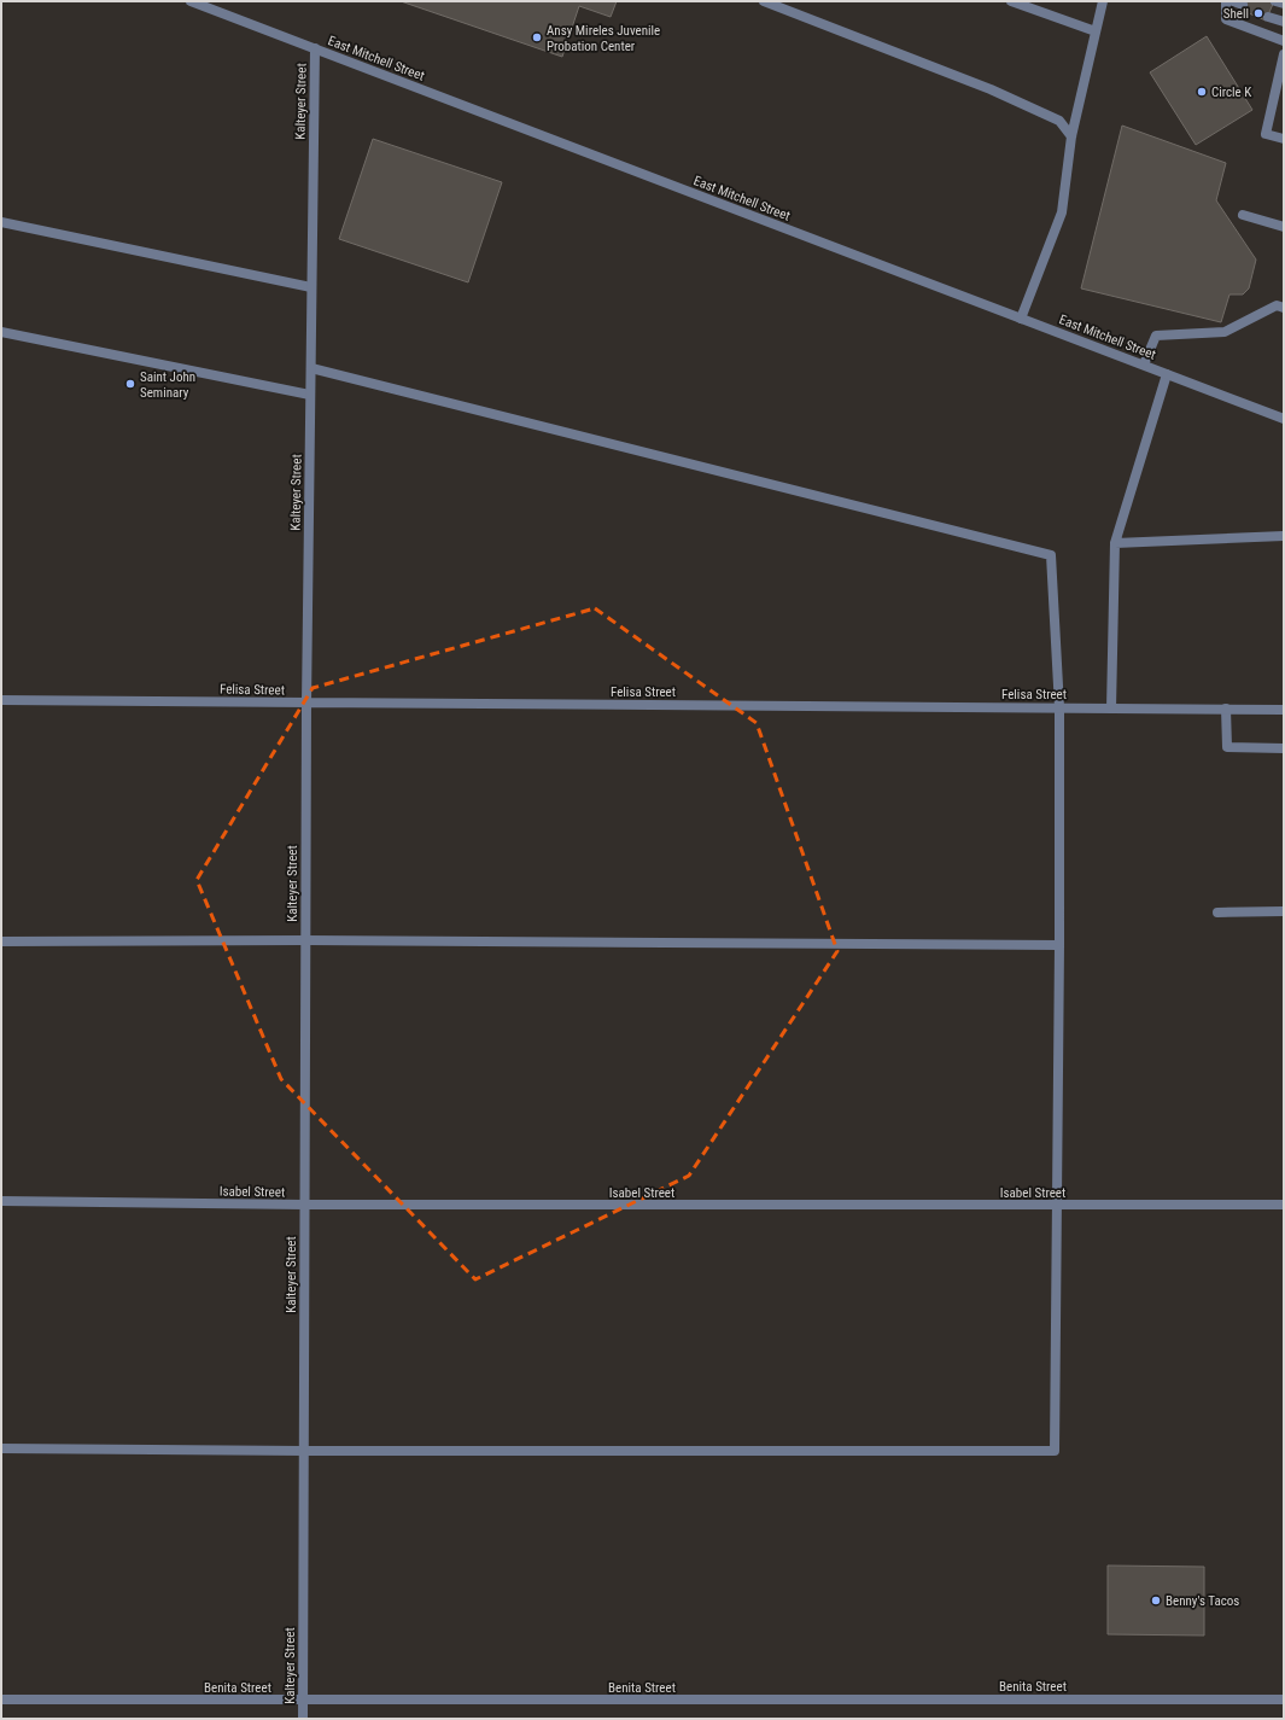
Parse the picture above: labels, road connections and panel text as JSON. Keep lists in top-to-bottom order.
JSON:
{
  "streets": {
    "street": [
      "East Mitchell Street",
      "Kalteyer Street",
      "Felisa Street",
      "Isabel Street",
      "Benita Street"
    ]
  },
  "crossings": [
    ["East Mitchell Street", "Kalteyer Street"],
    ["Kalteyer Street", "Felisa Street"],
    ["Kalteyer Street", "Isabel Street"],
    ["Kalteyer Street", "Benita Street"]
  ],
  "places": [
    "Shell",
    "Ansy Mireles Juvenile Probation Center",
    "Circle K",
    "Saint John Seminary",
    "Benny's Tacos"
  ]
}
